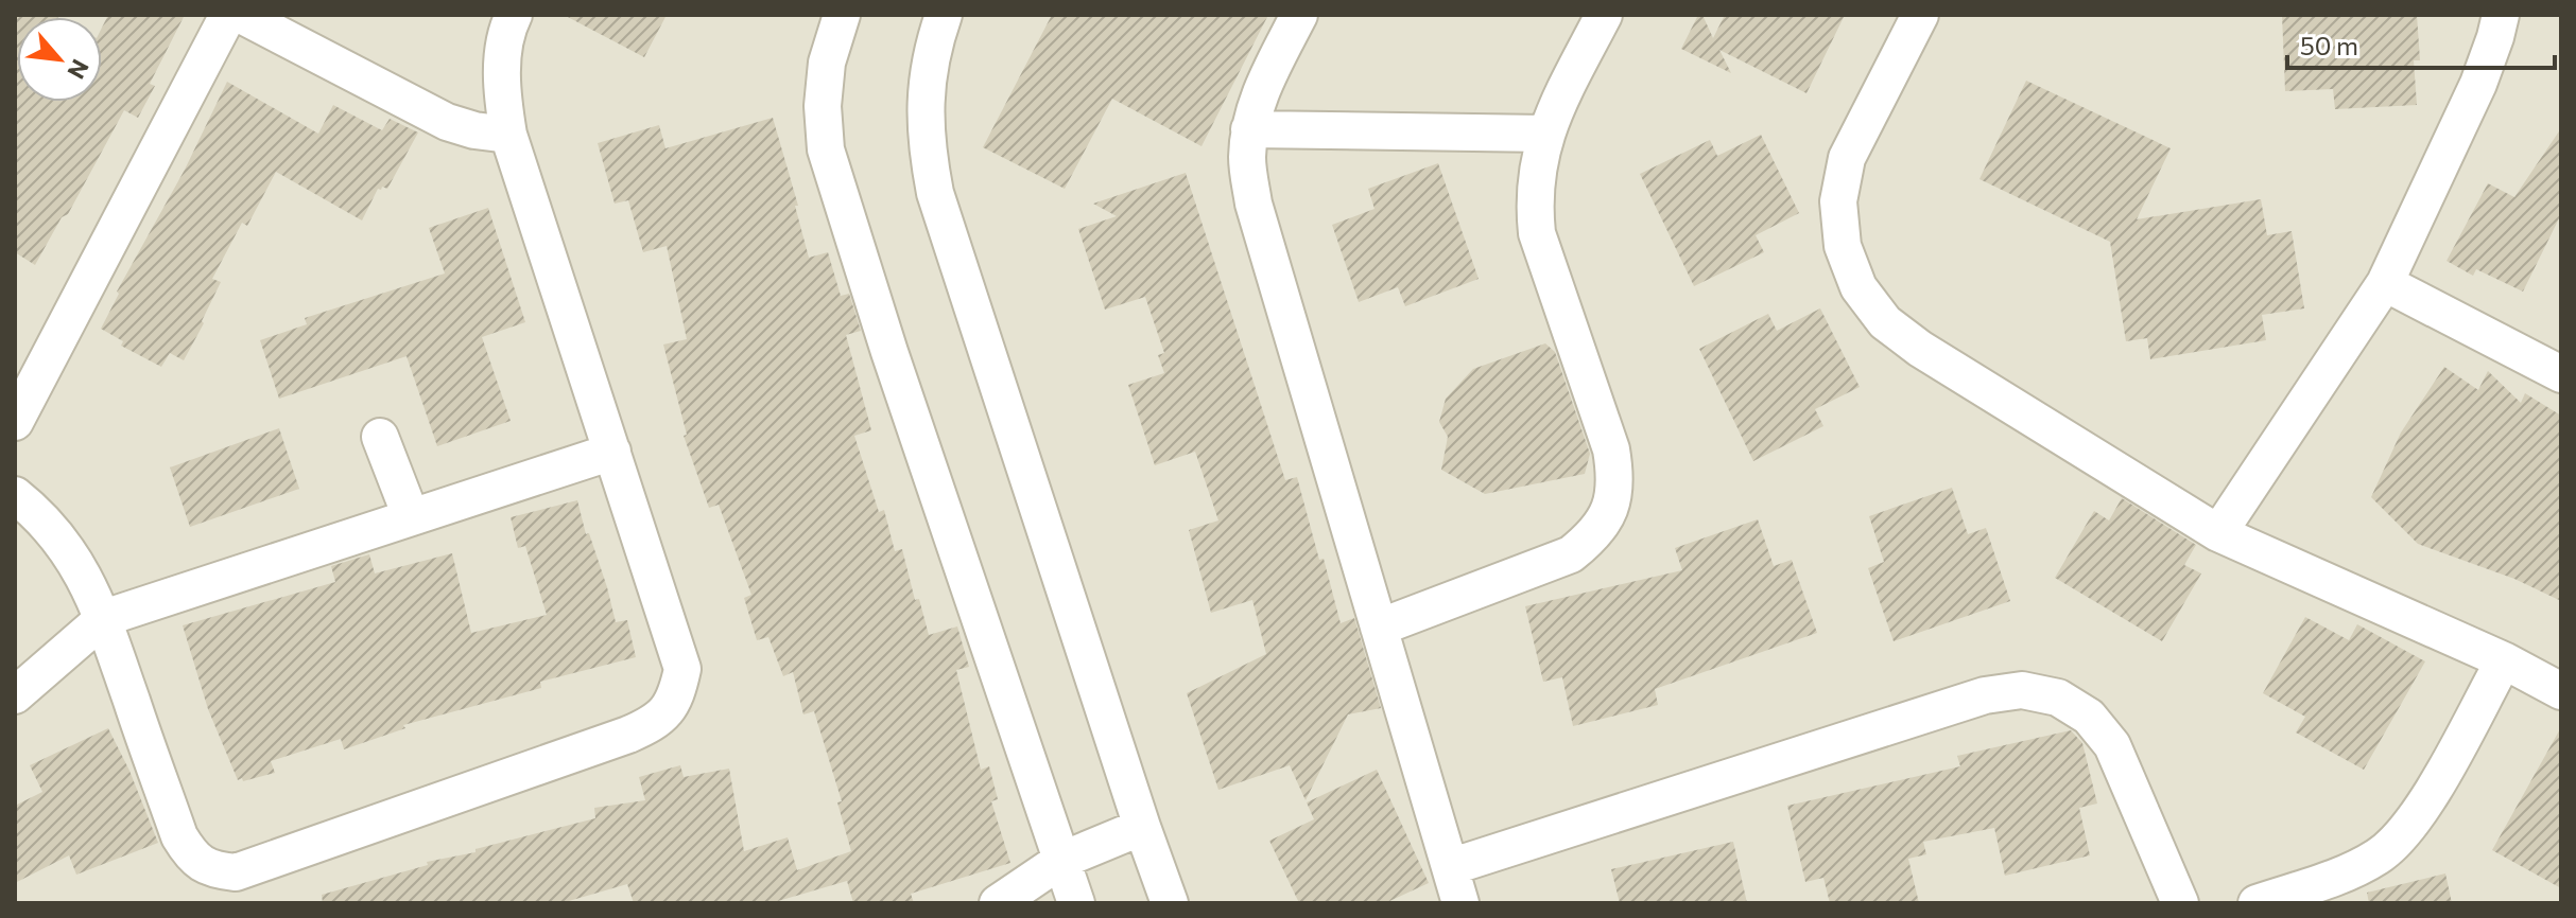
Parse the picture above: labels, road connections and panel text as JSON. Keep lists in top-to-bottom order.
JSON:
{
  "scale_bar": "50 m",
  "north": "bottom right"
}
